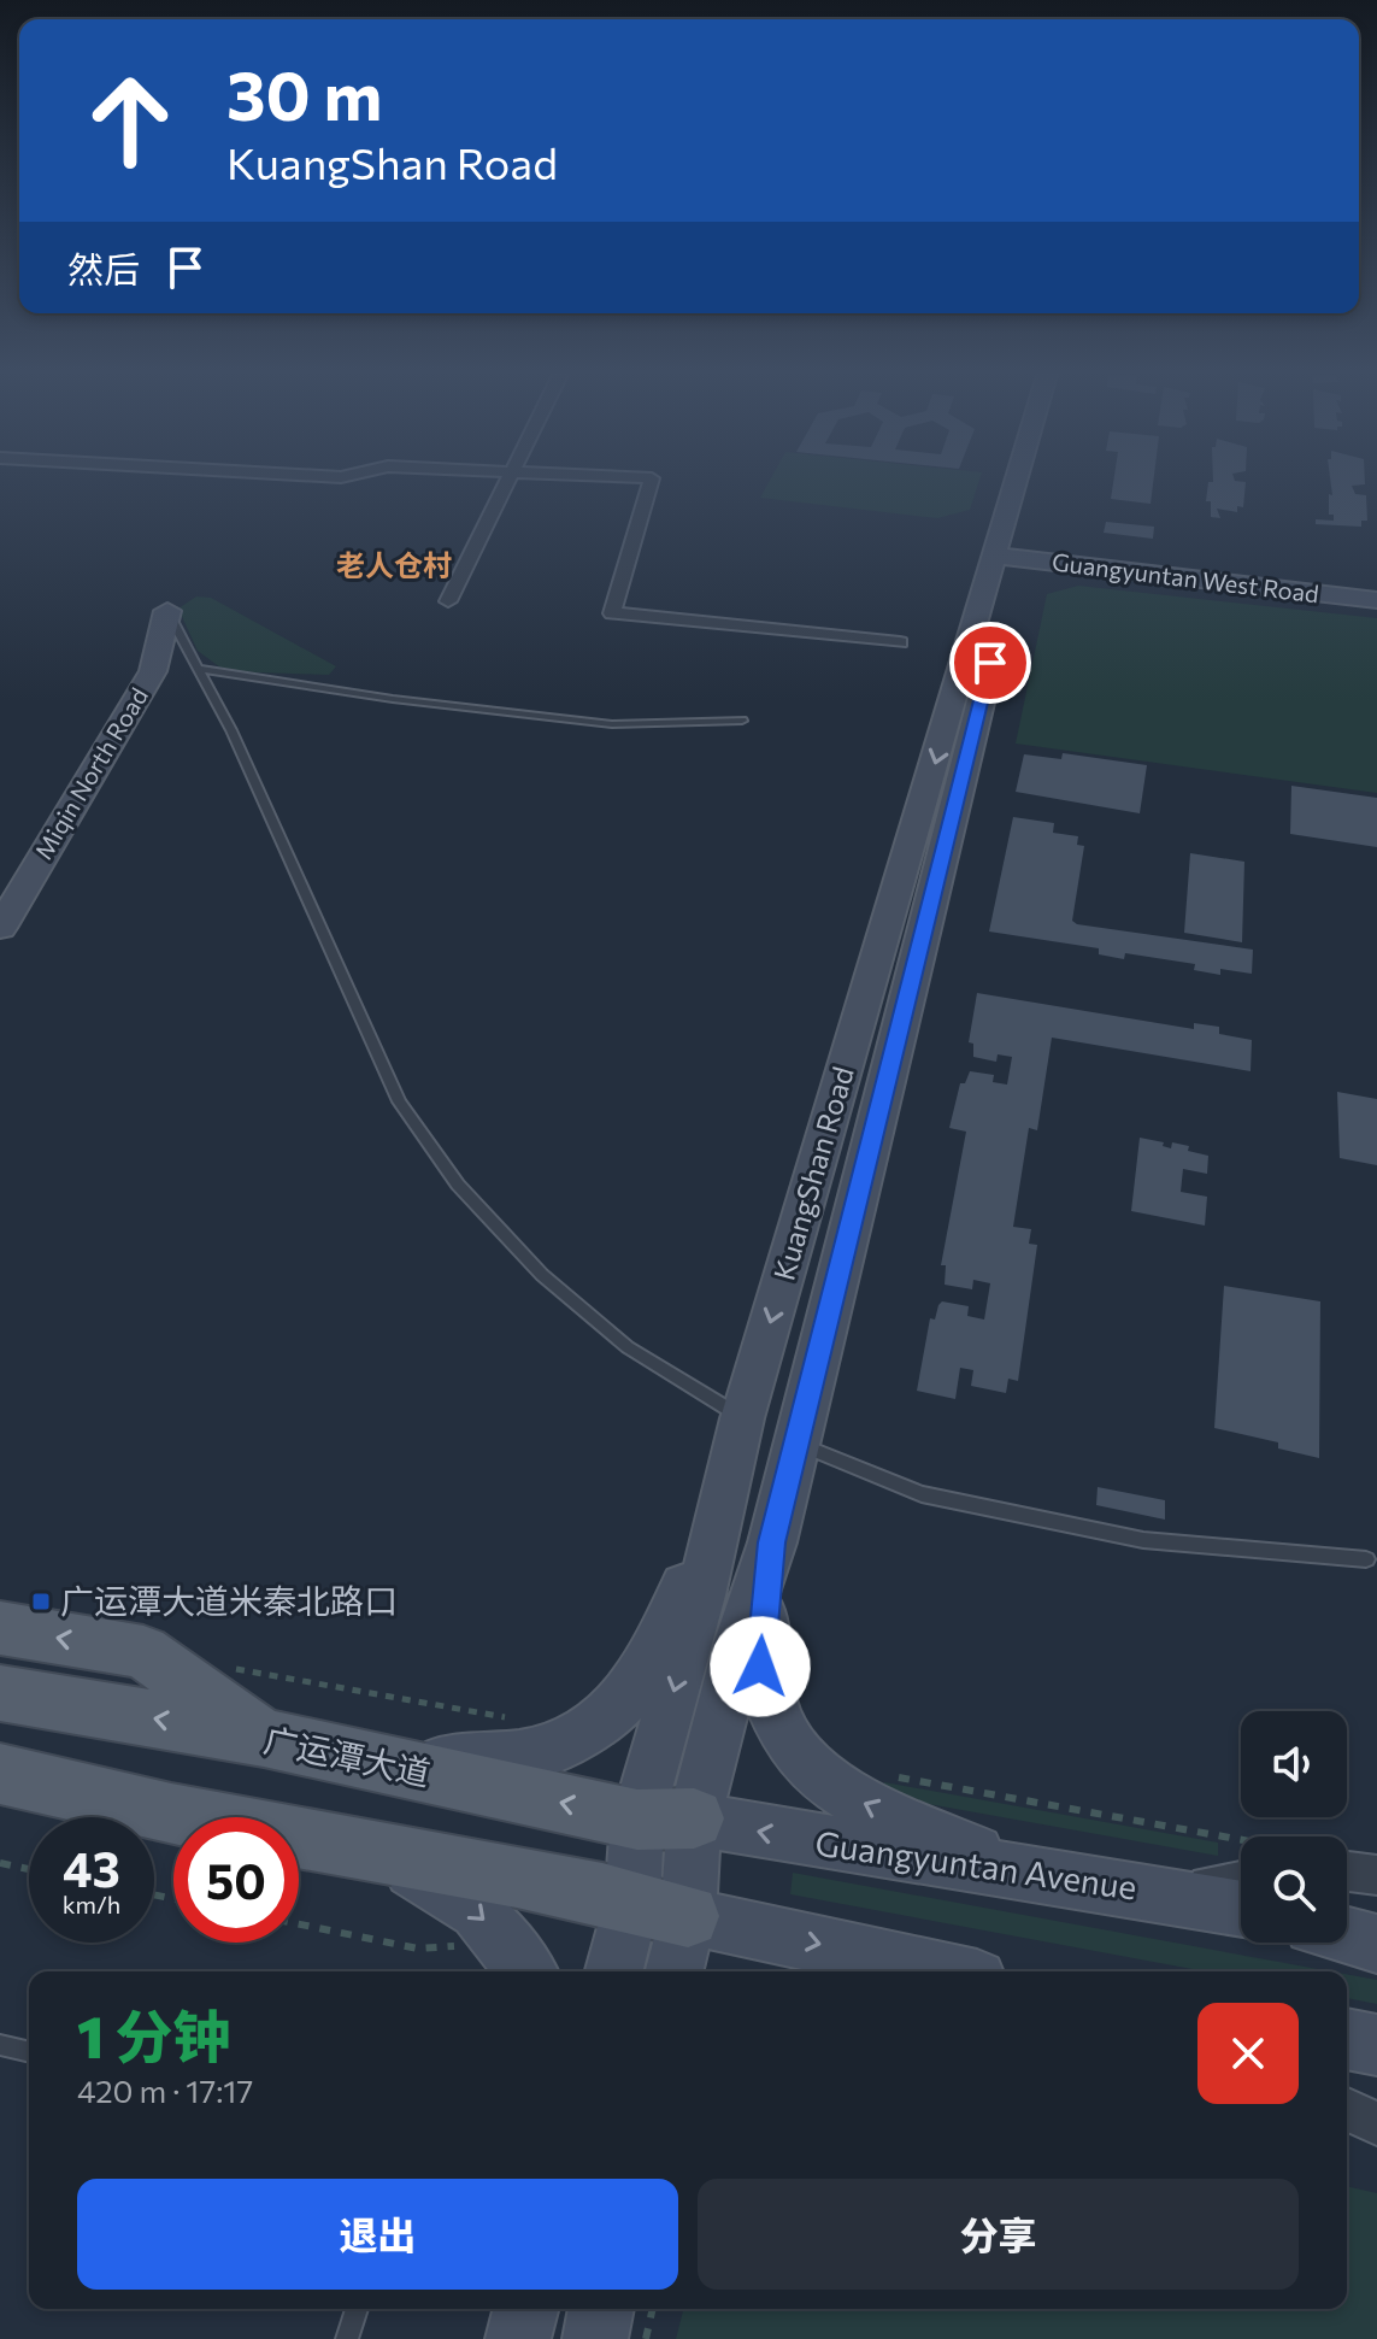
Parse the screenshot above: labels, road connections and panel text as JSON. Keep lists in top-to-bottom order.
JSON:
{
  "streets": {
    "main road": [
      "Guangyuntan West Road",
      "Miqin North Road",
      "KuangShan Road",
      "广运潭大道",
      "Guangyuntan Avenue"
    ]
  },
  "crossings": [
    ["Guangyuntan West Road", "KuangShan Road"],
    ["KuangShan Road", "广运潭大道"],
    ["KuangShan Road", "Guangyuntan Avenue"],
    ["广运潭大道", "Guangyuntan Avenue"]
  ],
  "districts": ["老人仓村"],
  "places": {
    "transit": ["广运潭大道米秦北路口"]
  },
  "page": {
    "turn": ["30 m", "KuangShan Road"],
    "then": "然后",
    "speed": "43 km/h",
    "limit": "50",
    "heading": ["1 分钟", "420 m · 17:17"],
    "buttons": ["退出", "分享"]
  }
}
